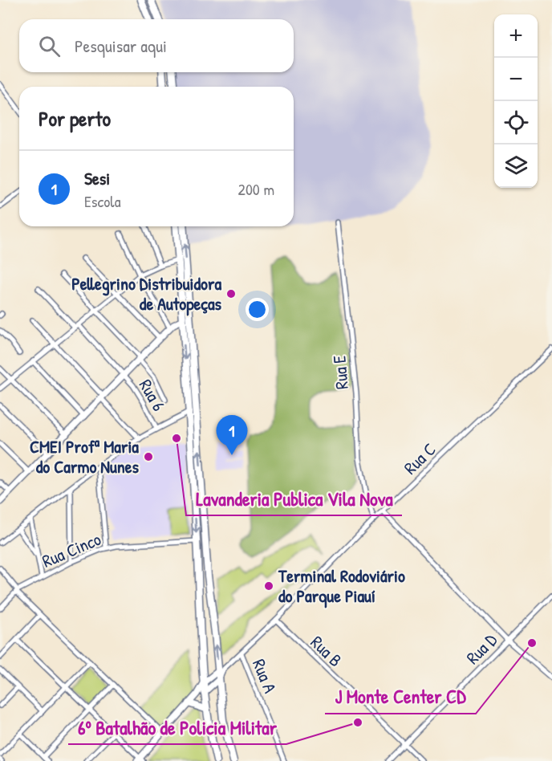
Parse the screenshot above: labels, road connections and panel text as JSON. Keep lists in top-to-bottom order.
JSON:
{
  "streets": {
    "street": [
      "Rua E",
      "Rua 6",
      "Rua C",
      "Rua Cinco",
      "Rua D",
      "Rua B",
      "Rua A"
    ]
  },
  "crossings": [
    ["Rua E", "Rua C"],
    ["Rua C", "Rua B"],
    ["Rua C", "Rua A"],
    ["Rua D", "Rua B"]
  ],
  "places": [
    "Pellegrino Distribuidora de Autopeças",
    "Lavanderia Publica Vila Nova",
    "CMEI Profª Maria do Carmo Nunes",
    "Terminal Rodoviário do Parque Piauí",
    "J Monte Center CD",
    "6º Batalhão de Policia Militar"
  ],
  "page": {
    "map_buttons": ["+", "−"],
    "search": "Pesquisar aqui",
    "heading": "Por perto",
    "list": [
      {
        "mark": "1",
        "name": "Sesi",
        "note": "Escola",
        "value": "200 m"
      }
    ],
    "pins": "1"
  }
}
